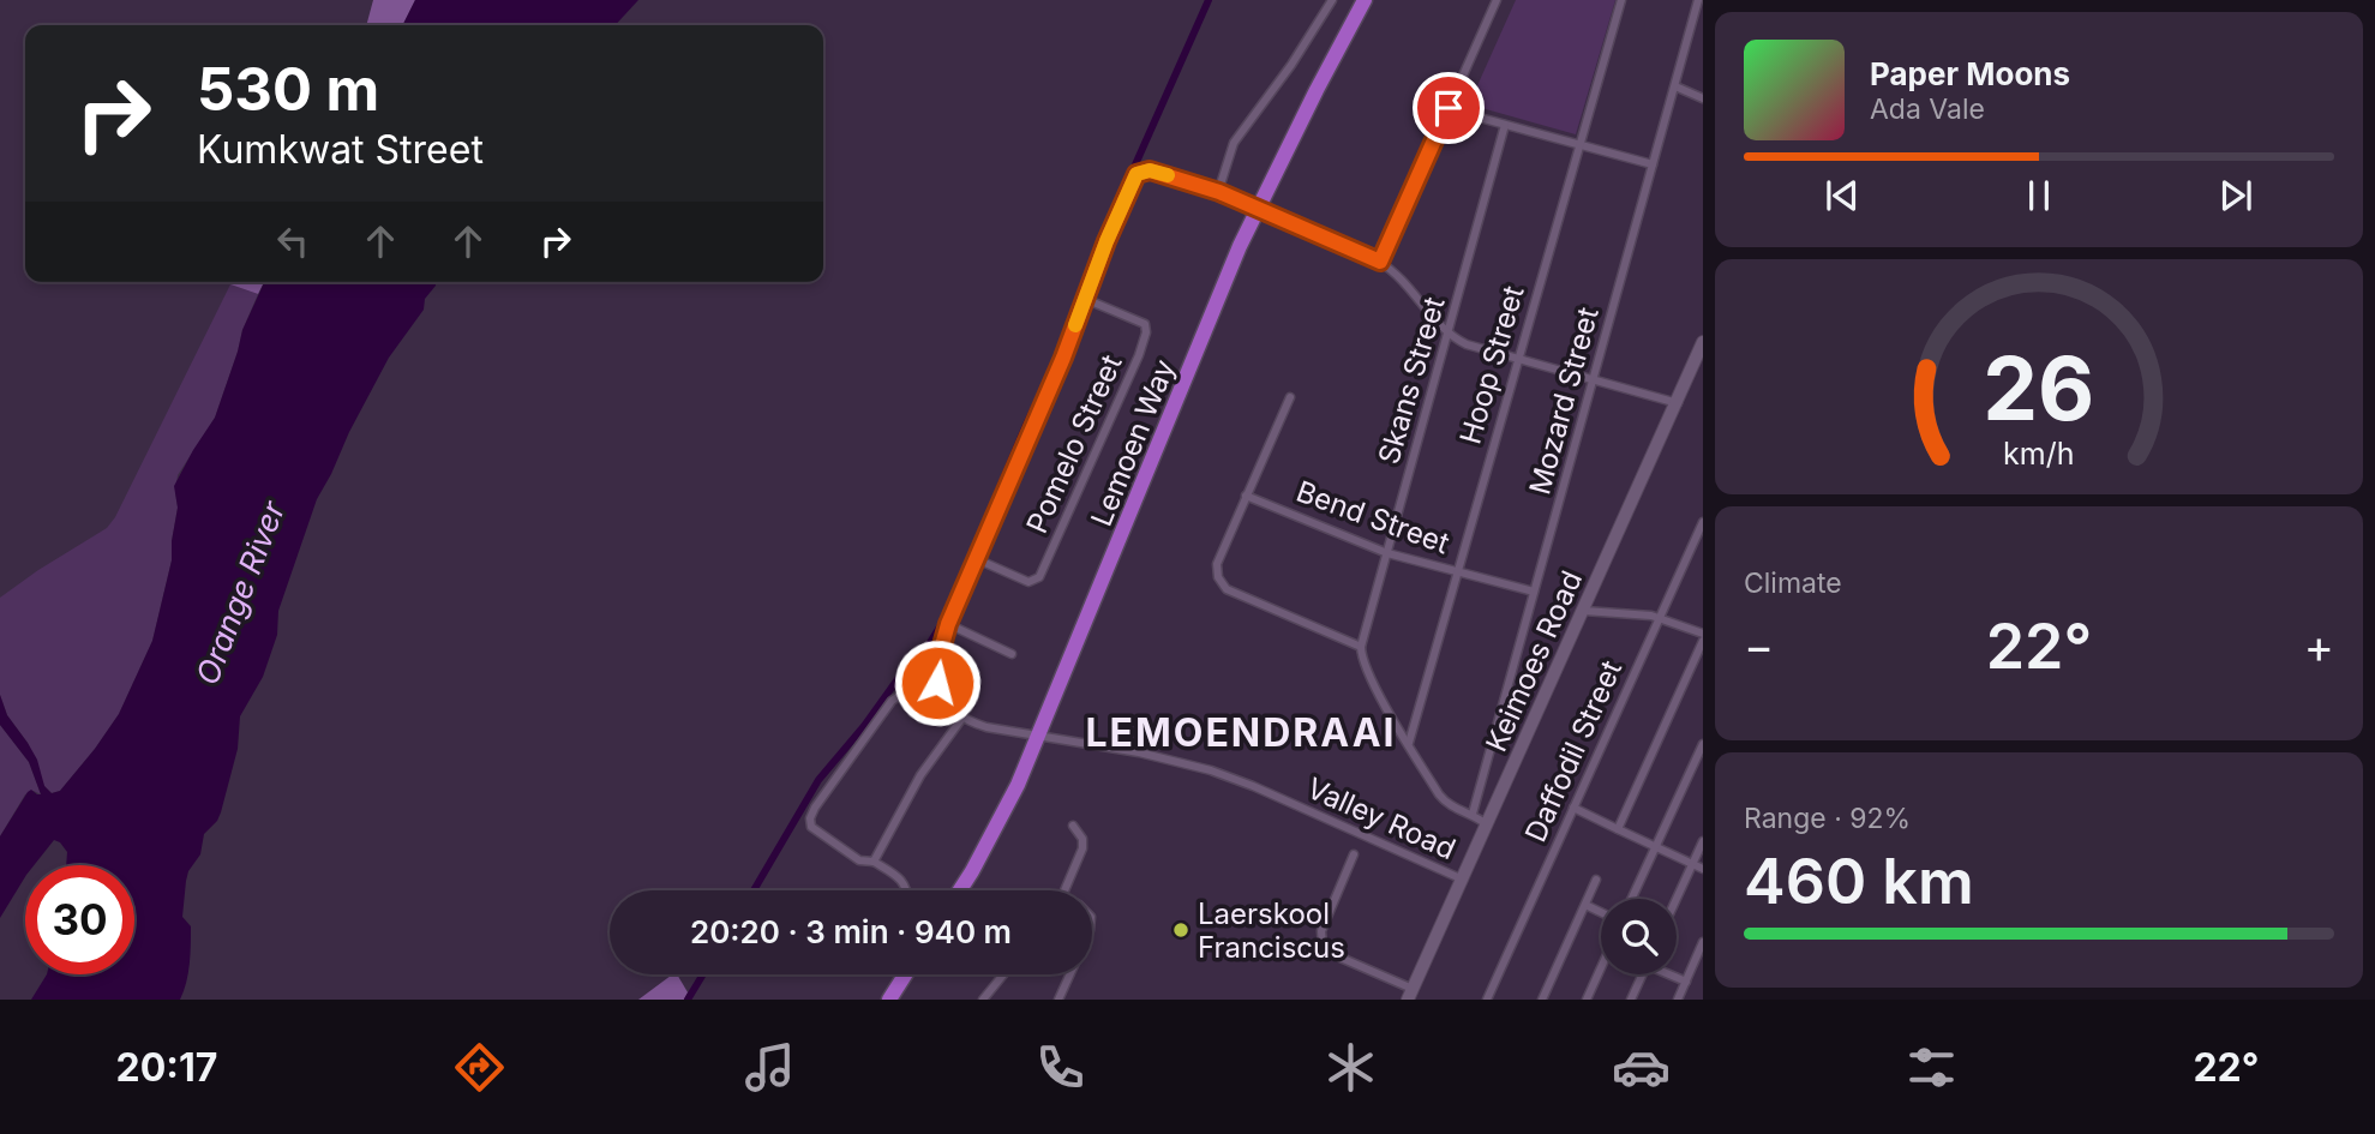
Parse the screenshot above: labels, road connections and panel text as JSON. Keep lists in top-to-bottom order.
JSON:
{
  "streets": {
    "highway": ["Lemoen Way"],
    "street": [
      "Hoop Street",
      "Skans Street",
      "Mozard Street",
      "Pomelo Street",
      "Bend Street",
      "Keimoes Road",
      "Daffodil Street",
      "Valley Road"
    ]
  },
  "crossings": [
    ["Hoop Street", "Bend Street"],
    ["Skans Street", "Bend Street"],
    ["Mozard Street", "Bend Street"],
    ["Lemoen Way", "Valley Road"],
    ["Keimoes Road", "Valley Road"]
  ],
  "districts": ["LEMOENDRAAI"],
  "water": ["Orange River"],
  "places": ["Laerskool Franciscus"],
  "page": {
    "turn": ["530 m", "Kumkwat Street"],
    "song": ["Paper Moons", "Ada Vale"],
    "tile": [
      "Climate",
      ["Range · 92%", "460 km"]
    ],
    "heat": ["−", "22°", "+"],
    "limit": "30",
    "trip": "20:20 · 3 min · 940 m",
    "tabs": ["20:17", "22°"],
    "gauge": ["26", "km/h"]
  }
}
